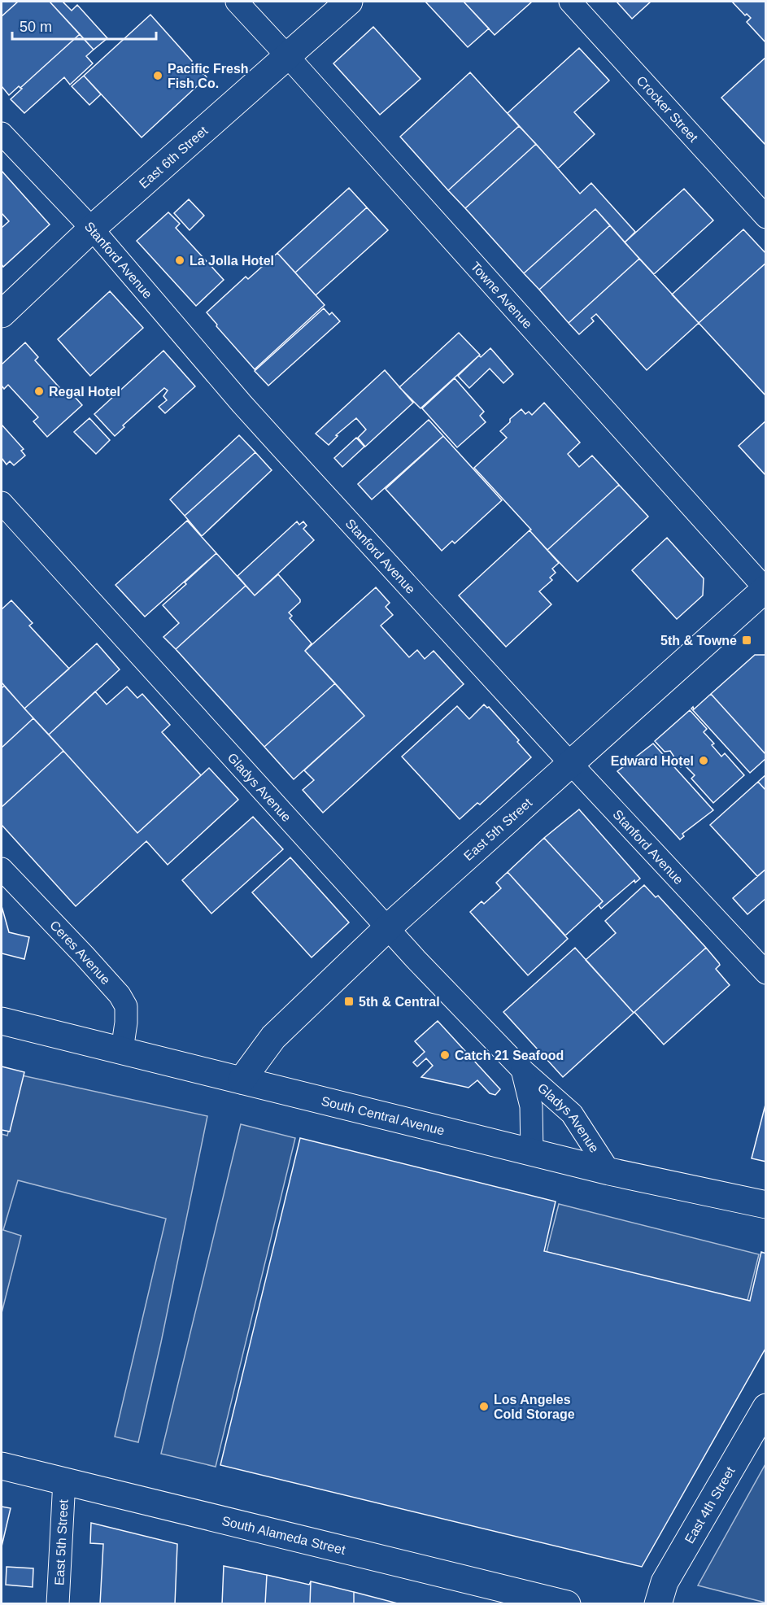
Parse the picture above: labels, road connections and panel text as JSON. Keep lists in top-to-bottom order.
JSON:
{
  "streets": {
    "main road": [
      "East 6th Street",
      "East 5th Street",
      "South Central Avenue",
      "East 4th Street",
      "South Alameda Street"
    ],
    "street": [
      "Crocker Street",
      "Stanford Avenue",
      "Towne Avenue",
      "Gladys Avenue",
      "Ceres Avenue"
    ]
  },
  "crossings": [
    ["East 6th Street", "Stanford Avenue"],
    ["East 6th Street", "Towne Avenue"],
    ["Stanford Avenue", "East 5th Street"],
    ["Towne Avenue", "East 5th Street"],
    ["Gladys Avenue", "East 5th Street"],
    ["Gladys Avenue", "South Central Avenue"],
    ["East 5th Street", "South Central Avenue"],
    ["East 5th Street", "South Alameda Street"],
    ["Ceres Avenue", "South Central Avenue"]
  ],
  "places": {
    "other": [
      "Pacific Fresh Fish Co.",
      "La Jolla Hotel",
      "Regal Hotel",
      "Edward Hotel",
      "Catch 21 Seafood",
      "Los Angeles Cold Storage"
    ],
    "transit": ["5th & Towne", "5th & Central"]
  },
  "scale_bar": "50 m"
}
